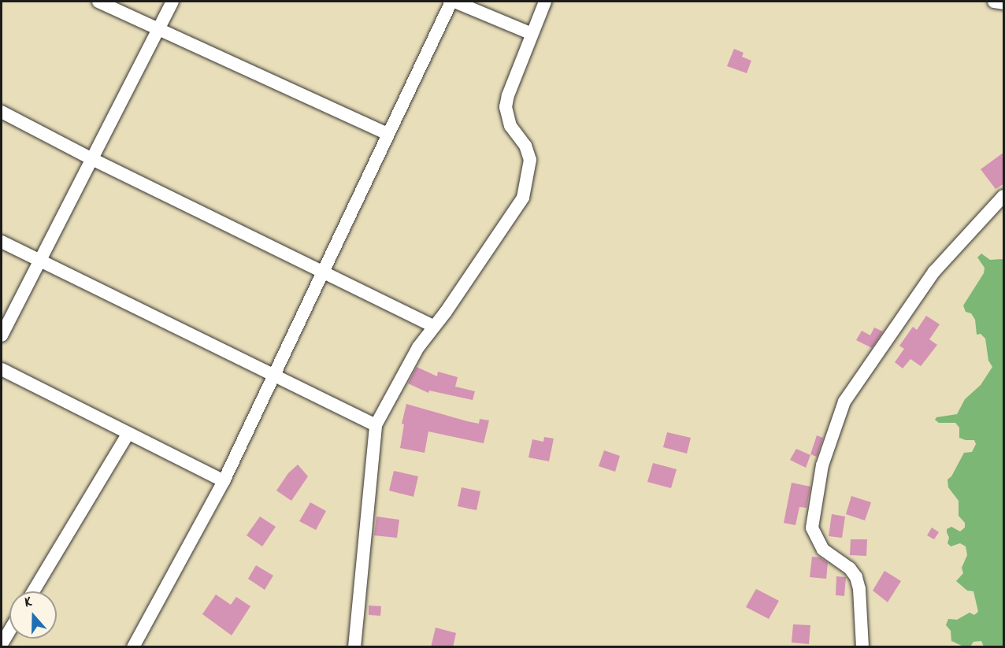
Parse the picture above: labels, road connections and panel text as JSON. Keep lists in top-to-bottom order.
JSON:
{
  "north": "top"
}
